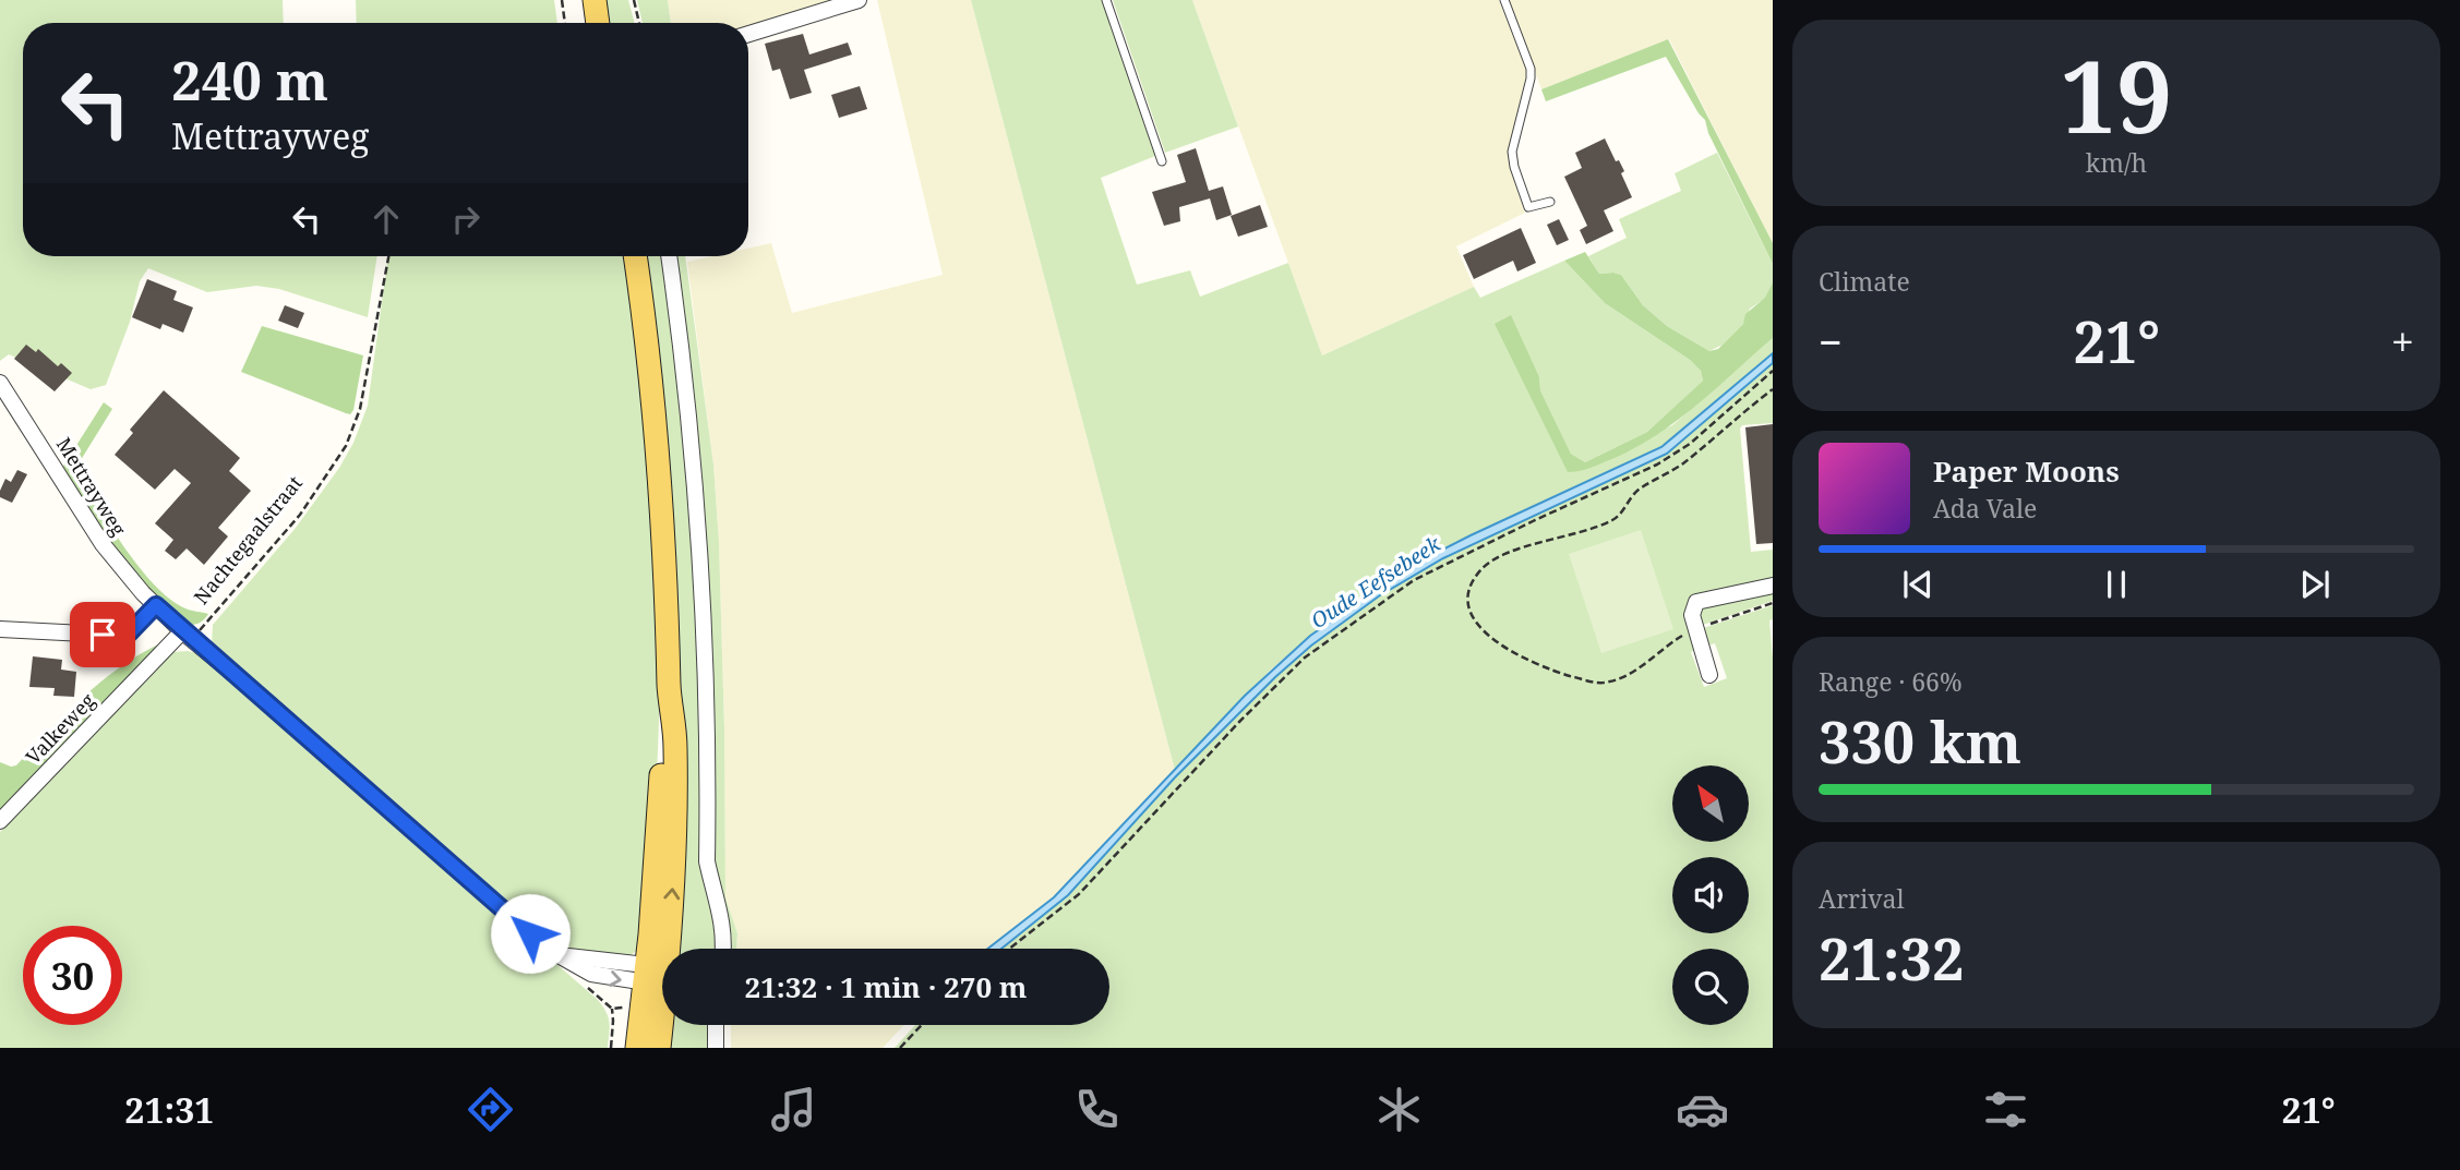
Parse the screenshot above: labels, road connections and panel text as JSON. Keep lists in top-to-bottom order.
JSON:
{
  "streets": {
    "street": ["Mettrayweg", "Valkeweg"],
    "path": ["Nachtegaalstraat"]
  },
  "crossings": [
    ["Mettrayweg", "Nachtegaalstraat"],
    ["Mettrayweg", "Valkeweg"],
    ["Nachtegaalstraat", "Valkeweg"]
  ],
  "water": ["Oude Eefsebeek"],
  "north": "top left",
  "page": {
    "tile": [
      ["19", "km/h"],
      "Climate",
      ["Range · 66%", "330 km"],
      ["Arrival", "21:32"]
    ],
    "turn": ["240 m", "Mettrayweg"],
    "heat": ["−", "21°", "+"],
    "song": ["Paper Moons", "Ada Vale"],
    "limit": "30",
    "trip": "21:32 · 1 min · 270 m",
    "tabs": ["21:31", "21°"]
  }
}
